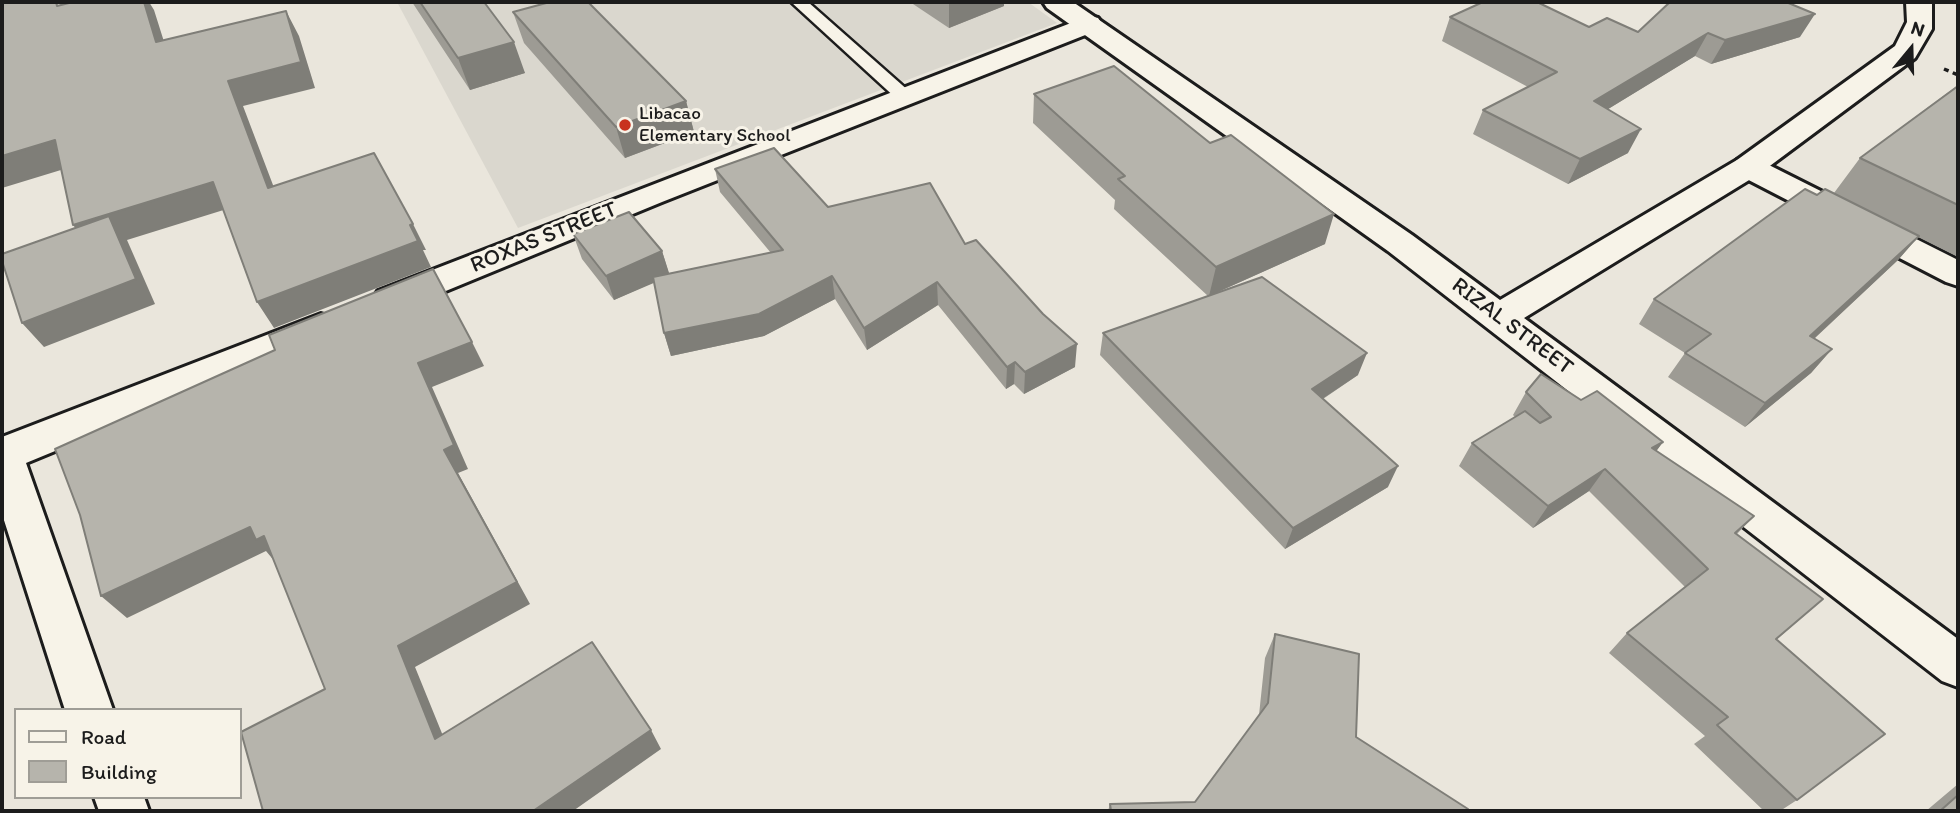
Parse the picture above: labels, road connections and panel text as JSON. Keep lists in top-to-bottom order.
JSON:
{
  "streets": {
    "street": ["ROXAS STREET", "RIZAL STREET"]
  },
  "crossings": [
    ["ROXAS STREET", "RIZAL STREET"]
  ],
  "places": ["Libacao Elementary School"],
  "legend": ["Road", "Building"],
  "north": "top"
}
